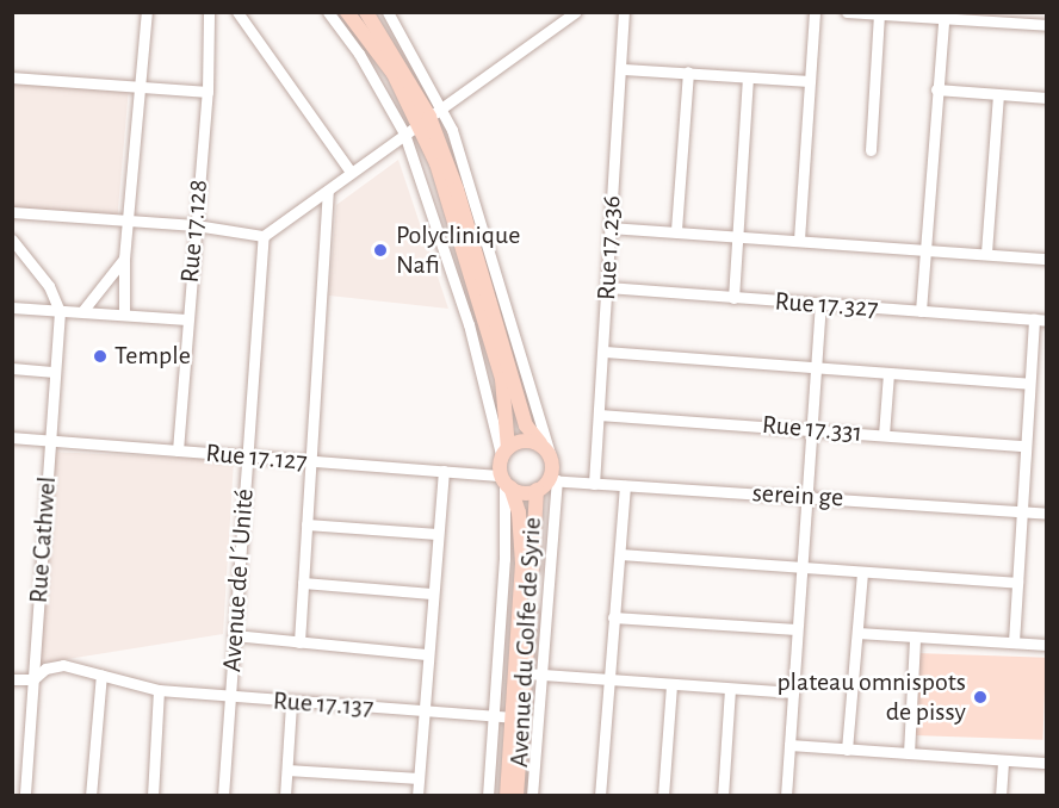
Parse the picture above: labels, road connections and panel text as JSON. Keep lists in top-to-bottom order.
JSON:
{
  "streets": {
    "main road": ["Avenue du Golfe de Syrie"],
    "street": [
      "Rue 17.128",
      "Rue 17.236",
      "Rue 17.327",
      "Rue 17.331",
      "Rue 17.127",
      "serein ge",
      "Rue Cathwel",
      "Avenue de l´Unité",
      "Rue 17.137"
    ]
  },
  "crossings": [
    ["Rue 17.128", "Rue 17.127"],
    ["Rue 17.236", "Rue 17.327"],
    ["Rue 17.236", "Rue 17.331"],
    ["Rue 17.236", "serein ge"],
    ["Rue 17.127", "serein ge"],
    ["Rue 17.127", "Rue Cathwel"],
    ["Rue 17.127", "Avenue de l´Unité"],
    ["Rue 17.127", "Avenue du Golfe de Syrie"],
    ["serein ge", "Avenue du Golfe de Syrie"],
    ["Rue Cathwel", "Rue 17.137"],
    ["Avenue de l´Unité", "Rue 17.137"]
  ],
  "places": ["Polyclinique Nafi", "Temple", "plateau omnispots de pissy"]
}
